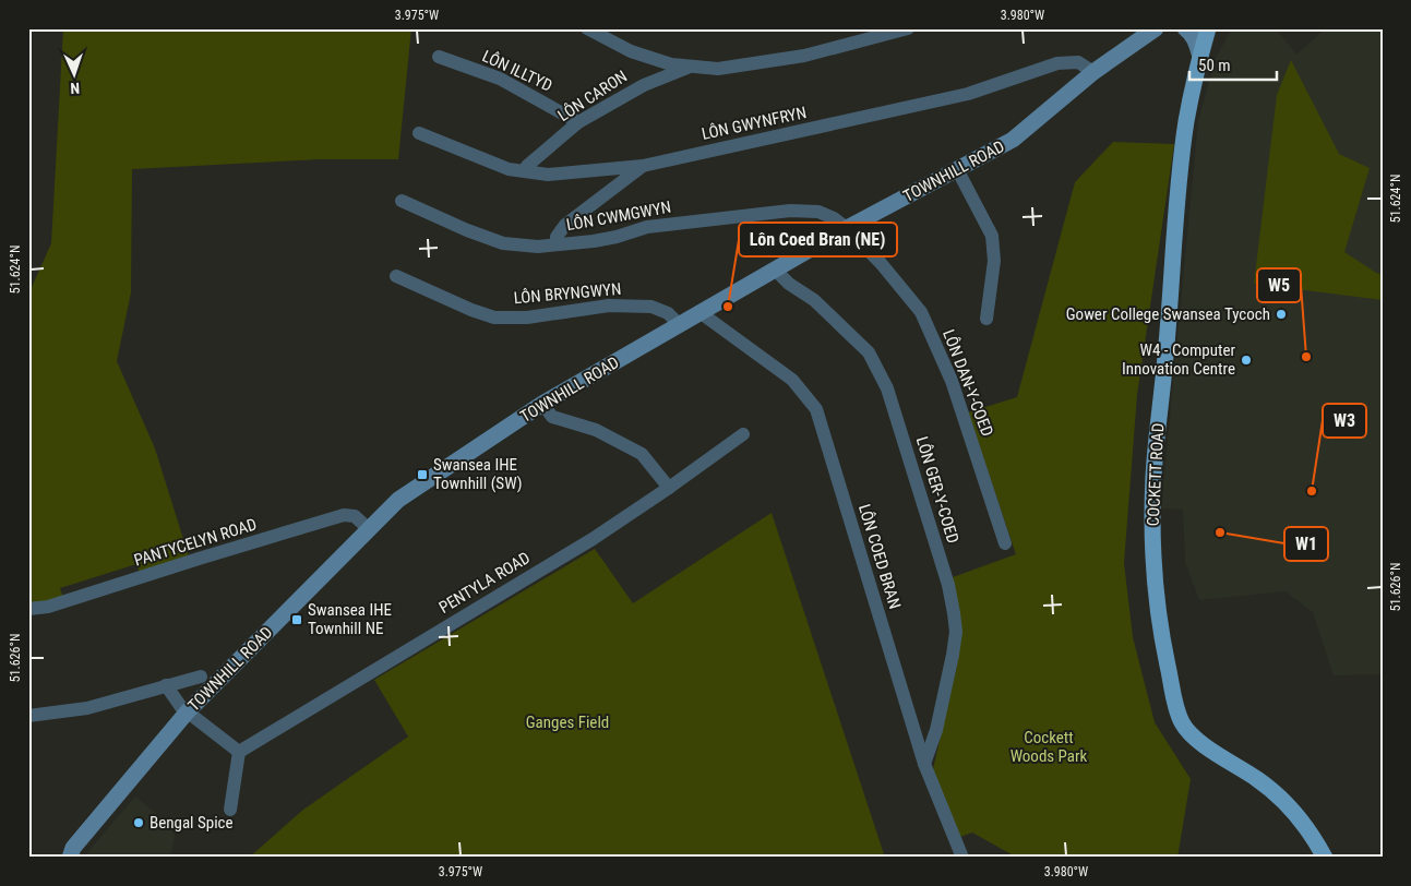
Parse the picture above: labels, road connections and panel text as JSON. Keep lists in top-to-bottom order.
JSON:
{
  "streets": {
    "main road": ["COCKETT ROAD"],
    "street": [
      "LÔN ILLTYD",
      "LÔN CARON",
      "LÔN GWYNFRYN",
      "TOWNHILL ROAD",
      "LÔN CWMGWYN",
      "LÔN BRYNGWYN",
      "LÔN DAN-Y-COED",
      "LÔN GER-Y-COED",
      "PANTYCELYN ROAD",
      "LÔN COED BRAN",
      "PENTYLA ROAD"
    ]
  },
  "crossings": [
    ["LÔN ILLTYD", "LÔN CARON"],
    ["LÔN CARON", "LÔN GWYNFRYN"],
    ["LÔN GWYNFRYN", "TOWNHILL ROAD"],
    ["TOWNHILL ROAD", "LÔN CWMGWYN"],
    ["TOWNHILL ROAD", "LÔN BRYNGWYN"],
    ["TOWNHILL ROAD", "LÔN DAN-Y-COED"],
    ["TOWNHILL ROAD", "LÔN GER-Y-COED"],
    ["TOWNHILL ROAD", "PANTYCELYN ROAD"],
    ["TOWNHILL ROAD", "LÔN COED BRAN"],
    ["LÔN CWMGWYN", "LÔN DAN-Y-COED"],
    ["LÔN GER-Y-COED", "LÔN COED BRAN"]
  ],
  "parks": ["Ganges Field", "Cockett Woods Park"],
  "places": {
    "other": [
      "Lôn Coed Bran (NE)",
      "Gower College Swansea Tycoch",
      "W5",
      "W4 - Computer Innovation Centre",
      "W3",
      "W1",
      "Bengal Spice"
    ],
    "transit": ["Swansea IHE Townhill (SW)", "Swansea IHE Townhill NE"]
  },
  "scale_bar": "50 m",
  "north": "bottom",
  "coordinates": [
    "3.975°W",
    "3.980°W",
    "51.624°N",
    "51.626°N"
  ]
}
